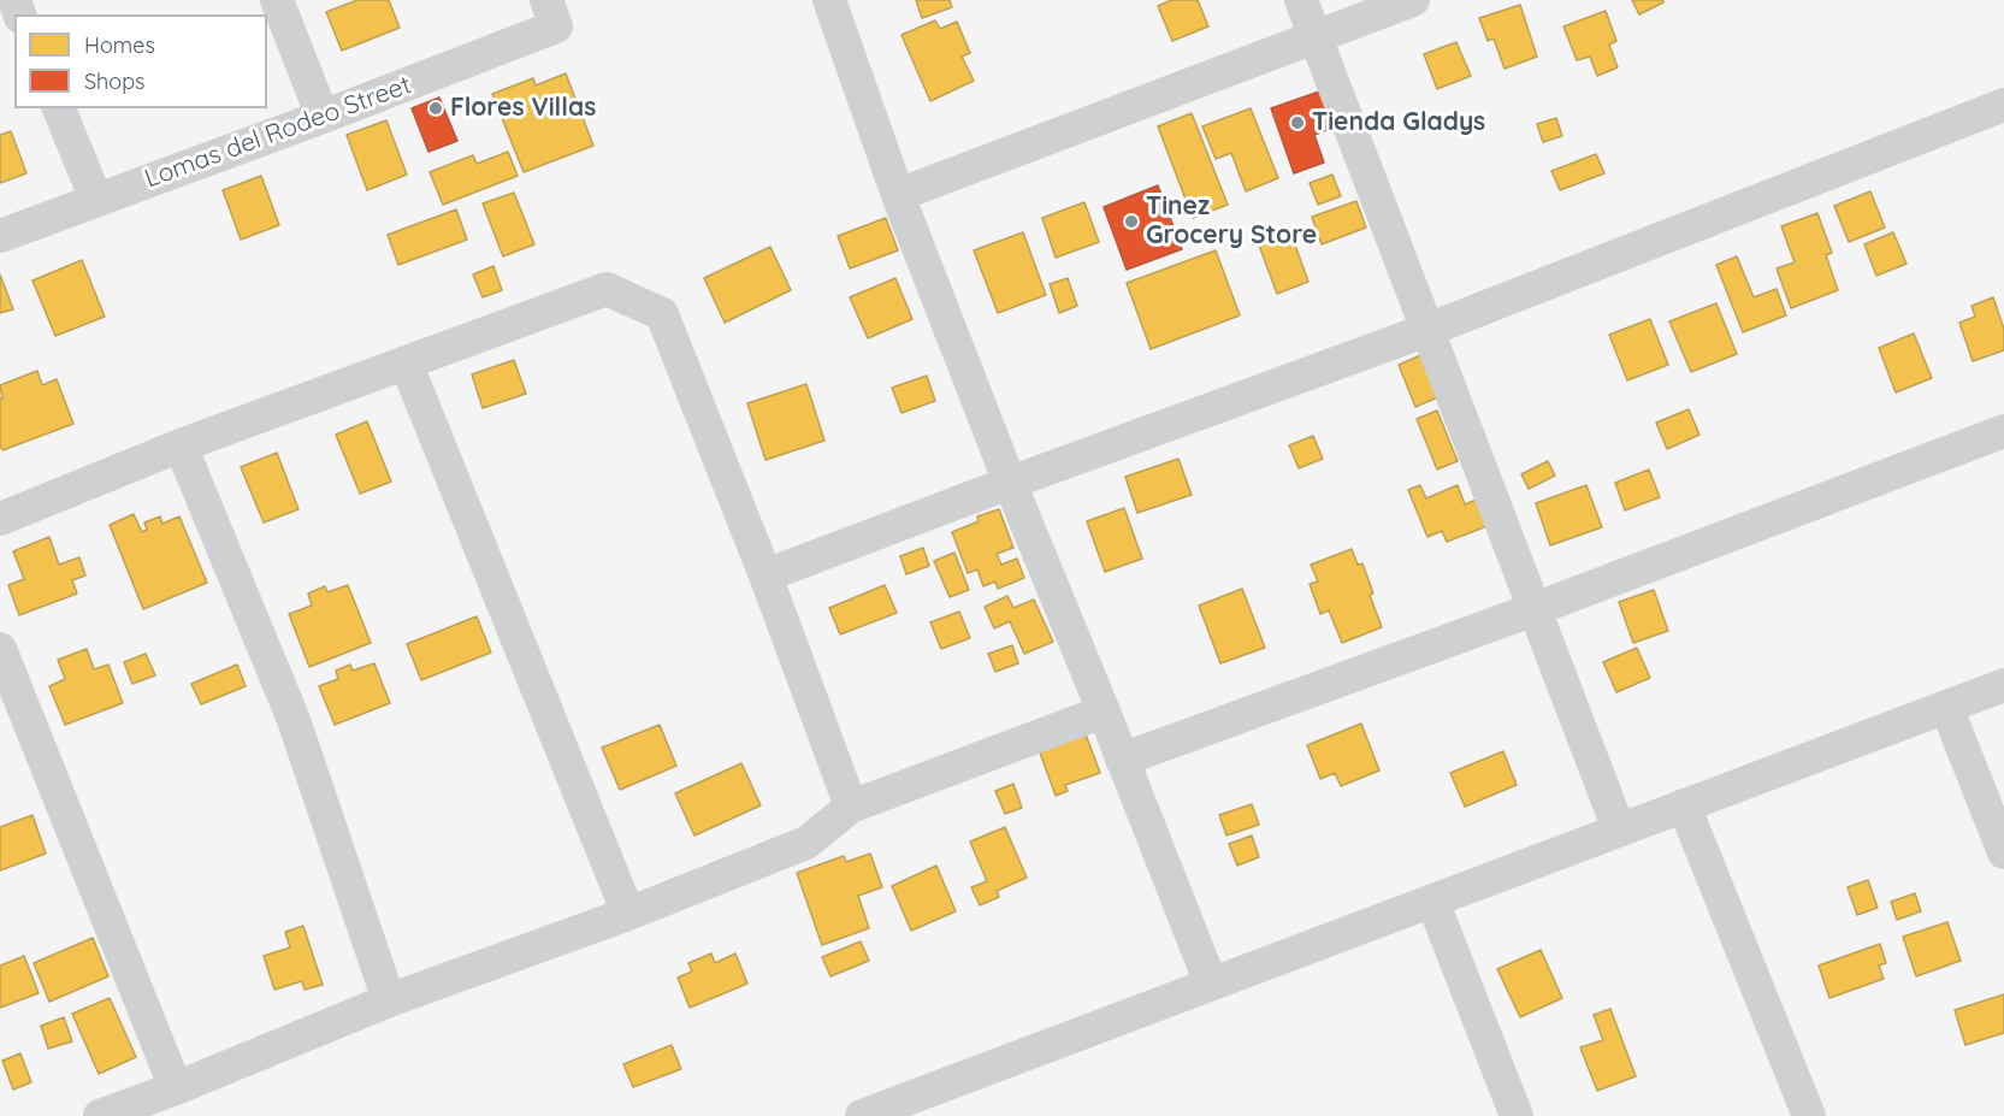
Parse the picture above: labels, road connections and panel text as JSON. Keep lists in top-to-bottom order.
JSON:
{
  "streets": {
    "street": ["Lomas del Rodeo Street"]
  },
  "places": ["Flores Villas", "Tienda Gladys", "Tinez Grocery Store"],
  "legend": ["Homes", "Shops"]
}
